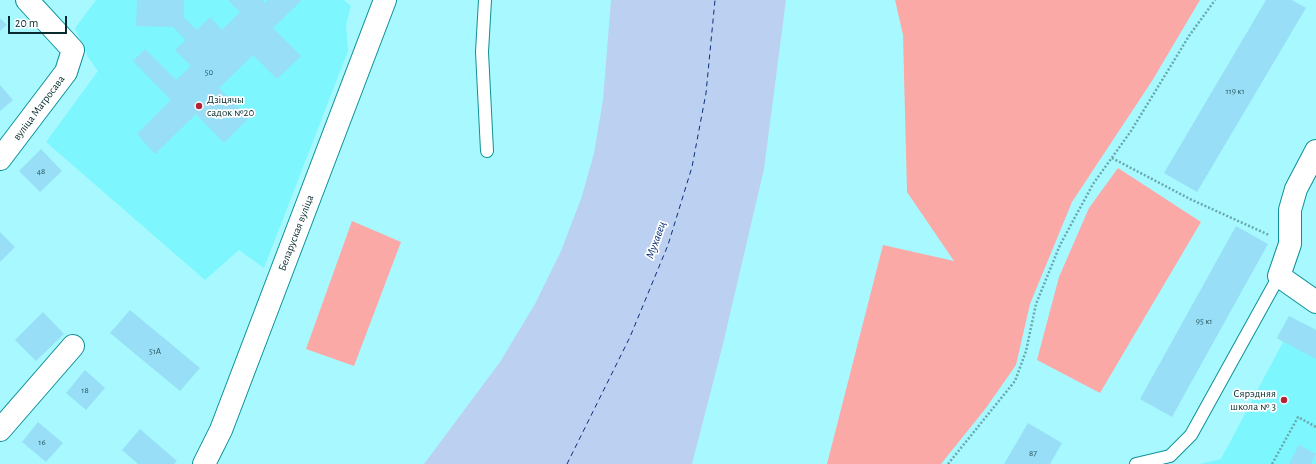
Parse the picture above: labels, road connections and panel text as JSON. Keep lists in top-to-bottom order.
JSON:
{
  "streets": {
    "street": ["вуліца Матросава", "Беларуская вуліца"]
  },
  "water": ["Мухавец"],
  "places": ["Дзіцячы садок №20", "Сярэдняя школа № 3"],
  "house_numbers": [
    "50",
    "119 к1",
    "48",
    "95 к1",
    "51А",
    "18",
    "16",
    "87"
  ],
  "scale_bar": "20 m"
}
